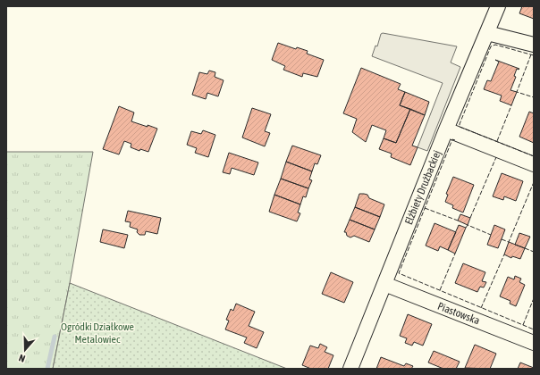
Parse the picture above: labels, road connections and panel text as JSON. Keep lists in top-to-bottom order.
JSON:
{
  "streets": {
    "street": ["Elżbiety Drużbackiej", "Piastowska"]
  },
  "crossings": [
    ["Elżbiety Drużbackiej", "Piastowska"]
  ],
  "parks": ["Ogródki Działkowe Metalowiec"],
  "north": "bottom"
}
